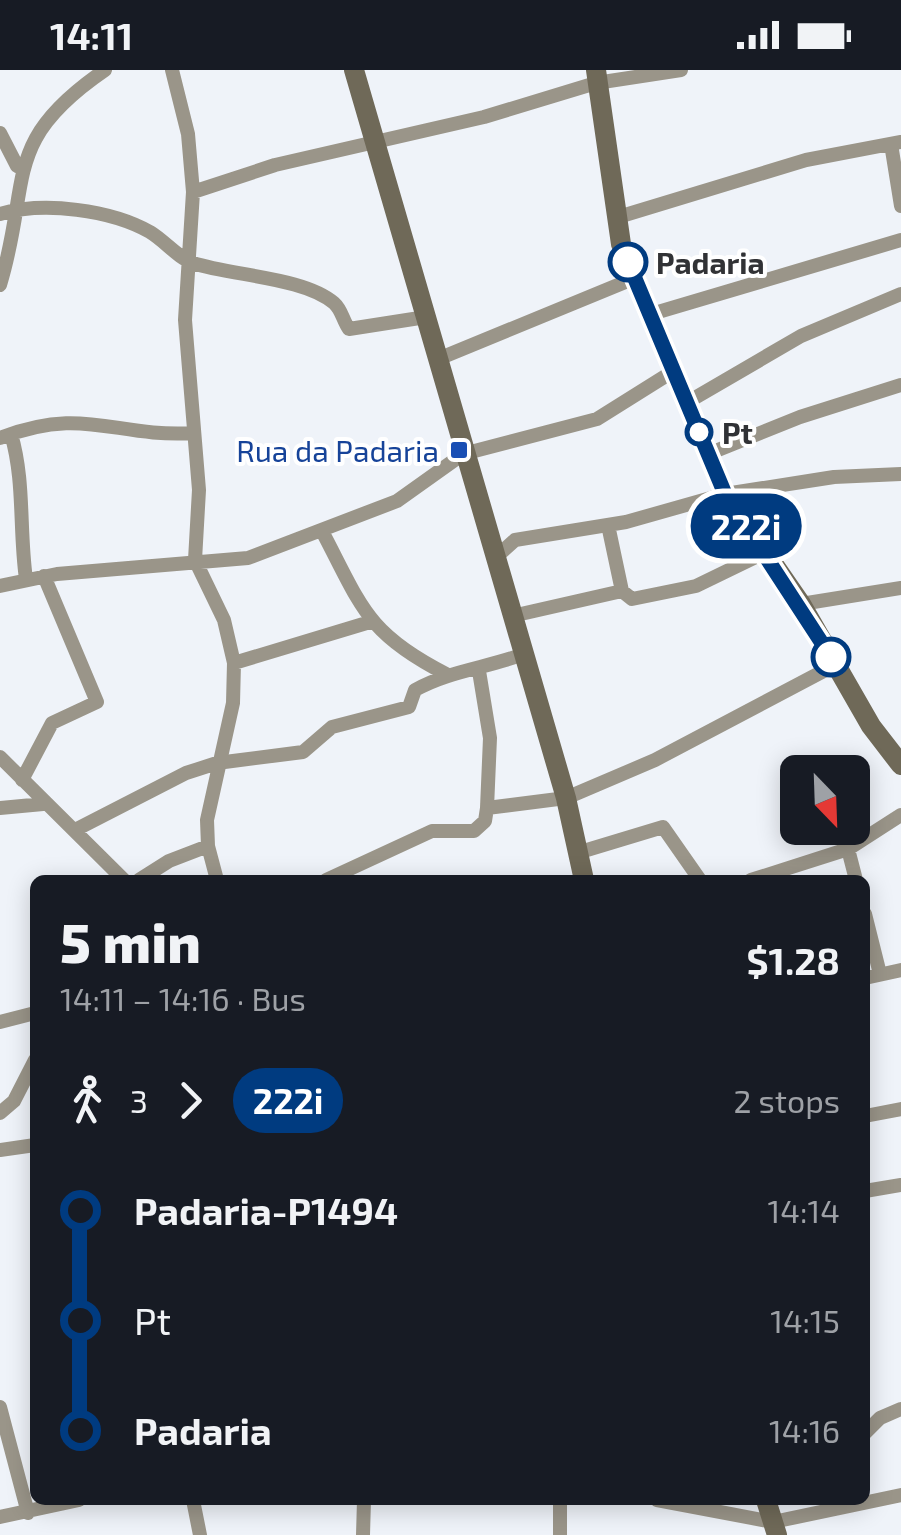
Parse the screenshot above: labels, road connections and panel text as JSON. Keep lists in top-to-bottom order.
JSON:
{
  "places": {
    "other": ["Padaria", "Pt"],
    "transit": ["Rua da Padaria"]
  },
  "lines": ["bus line 222i"],
  "north": "bottom right",
  "page": {
    "status": "14:11",
    "on_map": "222i",
    "heading": ["5 min", "14:11 – 14:16 · Bus", "$1.28"],
    "legs": ["3", "222i", "2 stops"],
    "list": [
      {
        "name": "Padaria-P1494",
        "value": "14:14"
      },
      {
        "name": "Pt",
        "value": "14:15"
      },
      {
        "name": "Padaria",
        "value": "14:16"
      }
    ]
  }
}
